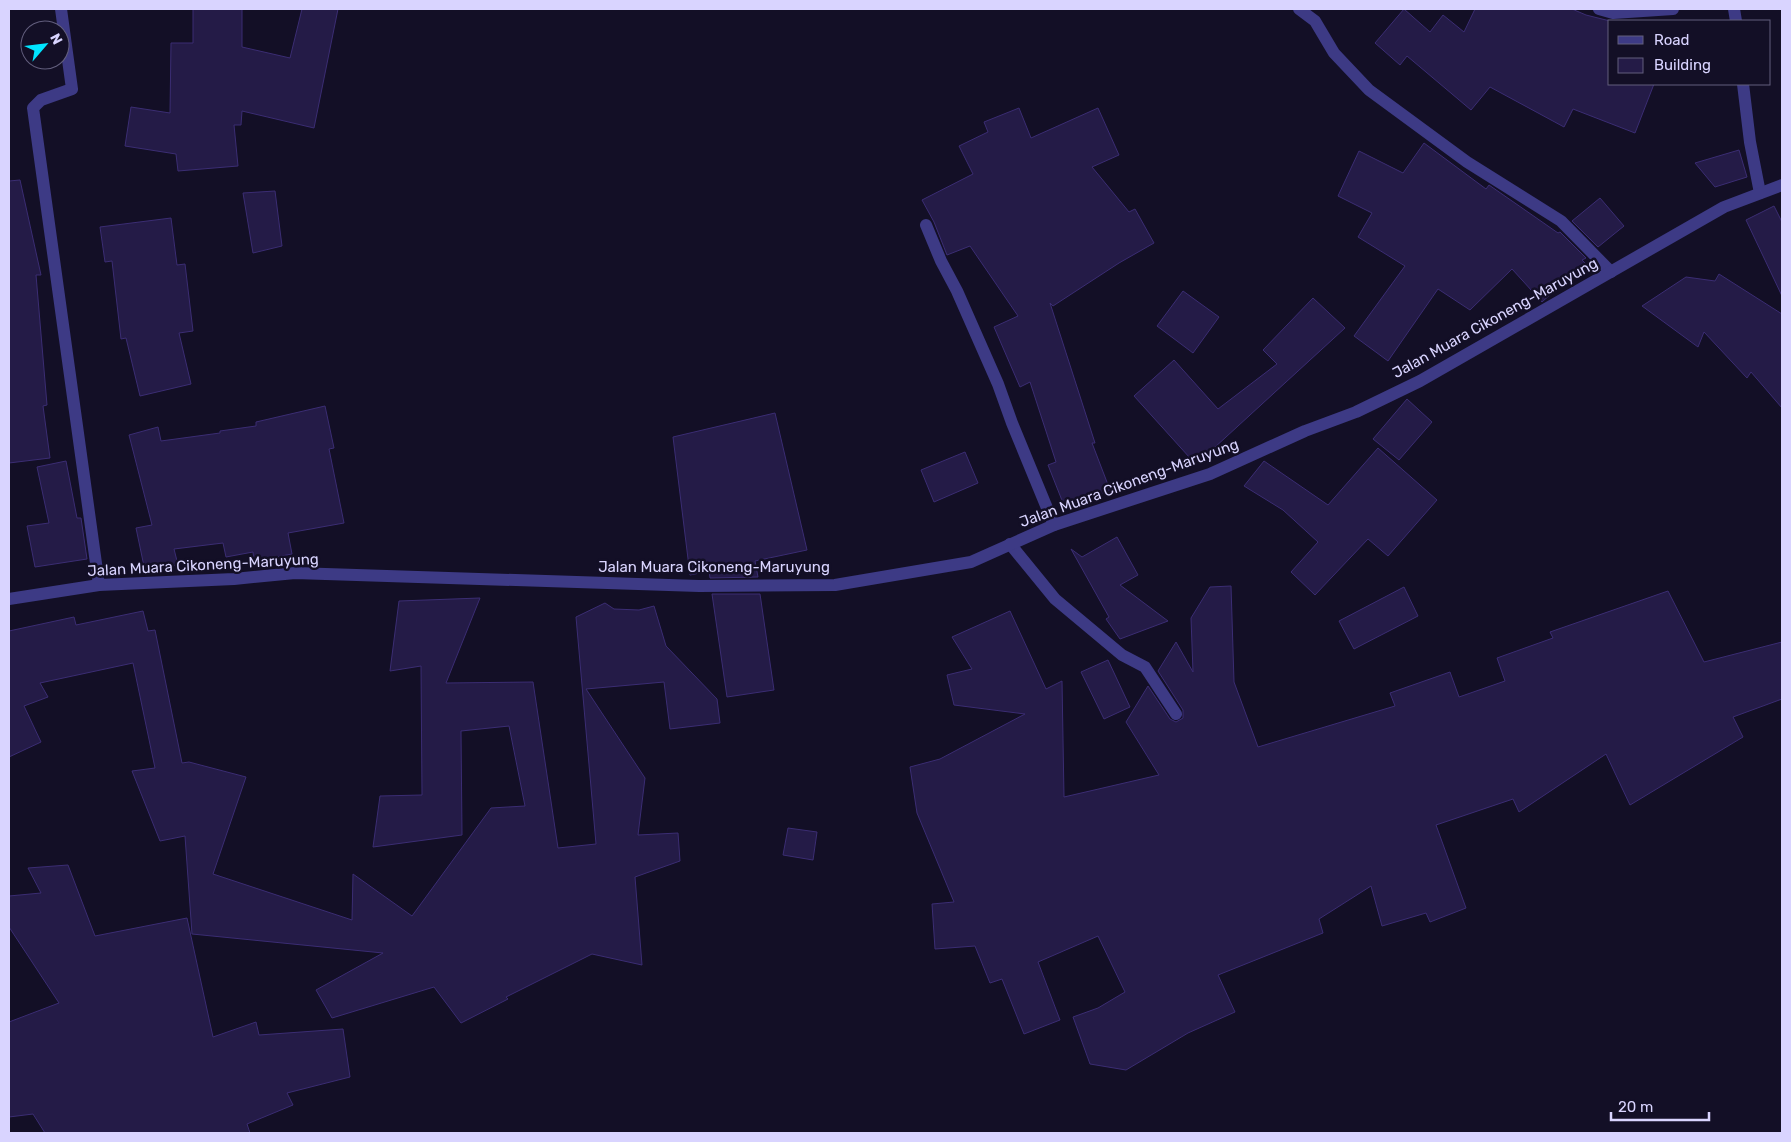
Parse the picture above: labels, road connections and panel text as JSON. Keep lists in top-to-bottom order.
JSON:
{
  "streets": {
    "street": ["Jalan Muara Cikoneng-Maruyung"]
  },
  "legend": ["Road", "Building"],
  "scale_bar": "20 m",
  "north": "top right"
}
